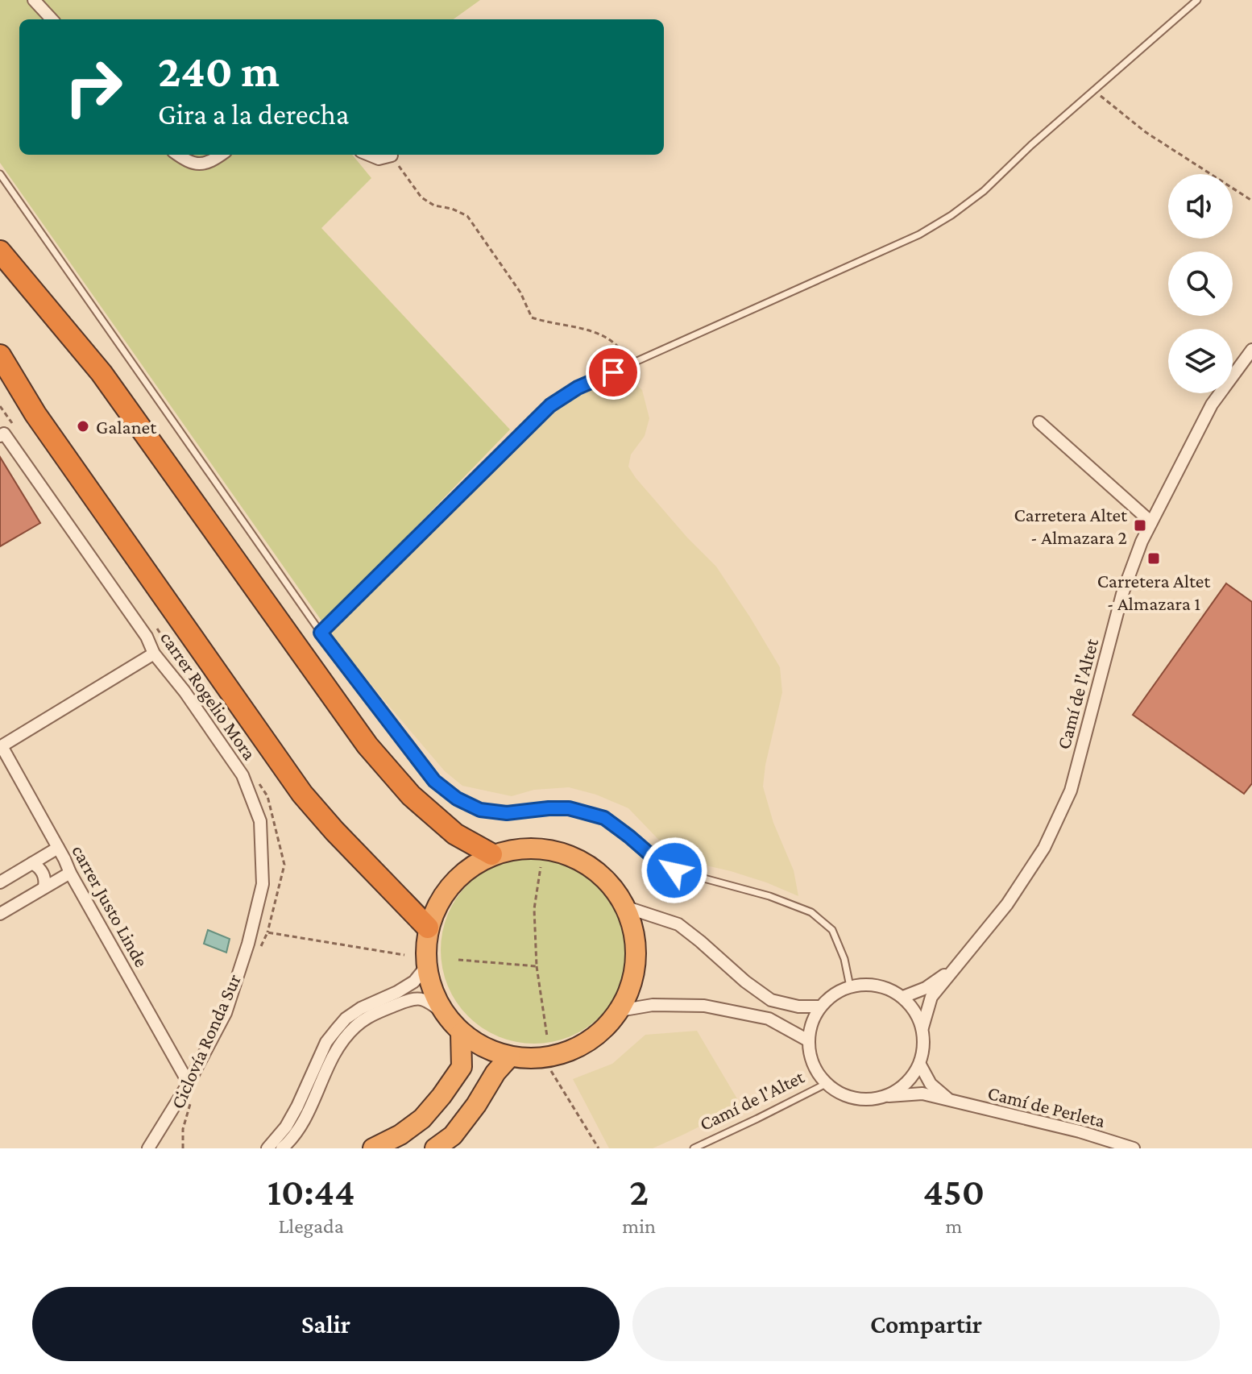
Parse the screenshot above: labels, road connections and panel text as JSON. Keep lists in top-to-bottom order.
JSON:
{
  "streets": {
    "street": [
      "Camí de l'Altet",
      "carrer Rogelio Mora",
      "carrer Justo Linde",
      "Camí de Perleta"
    ],
    "path": ["Ciclovía Ronda Sur"]
  },
  "crossings": [
    ["Camí de l'Altet", "Camí de Perleta"],
    ["carrer Rogelio Mora", "carrer Justo Linde"]
  ],
  "places": {
    "other": ["Galanet"],
    "transit": ["Carretera Altet - Almazara 2", "Carretera Altet - Almazara 1"]
  },
  "page": {
    "turn": ["240 m", "Gira a la derecha"],
    "eta": [
      "10:44",
      "Llegada",
      "2",
      "min",
      "450",
      "m"
    ],
    "buttons": ["Salir", "Compartir"]
  }
}
